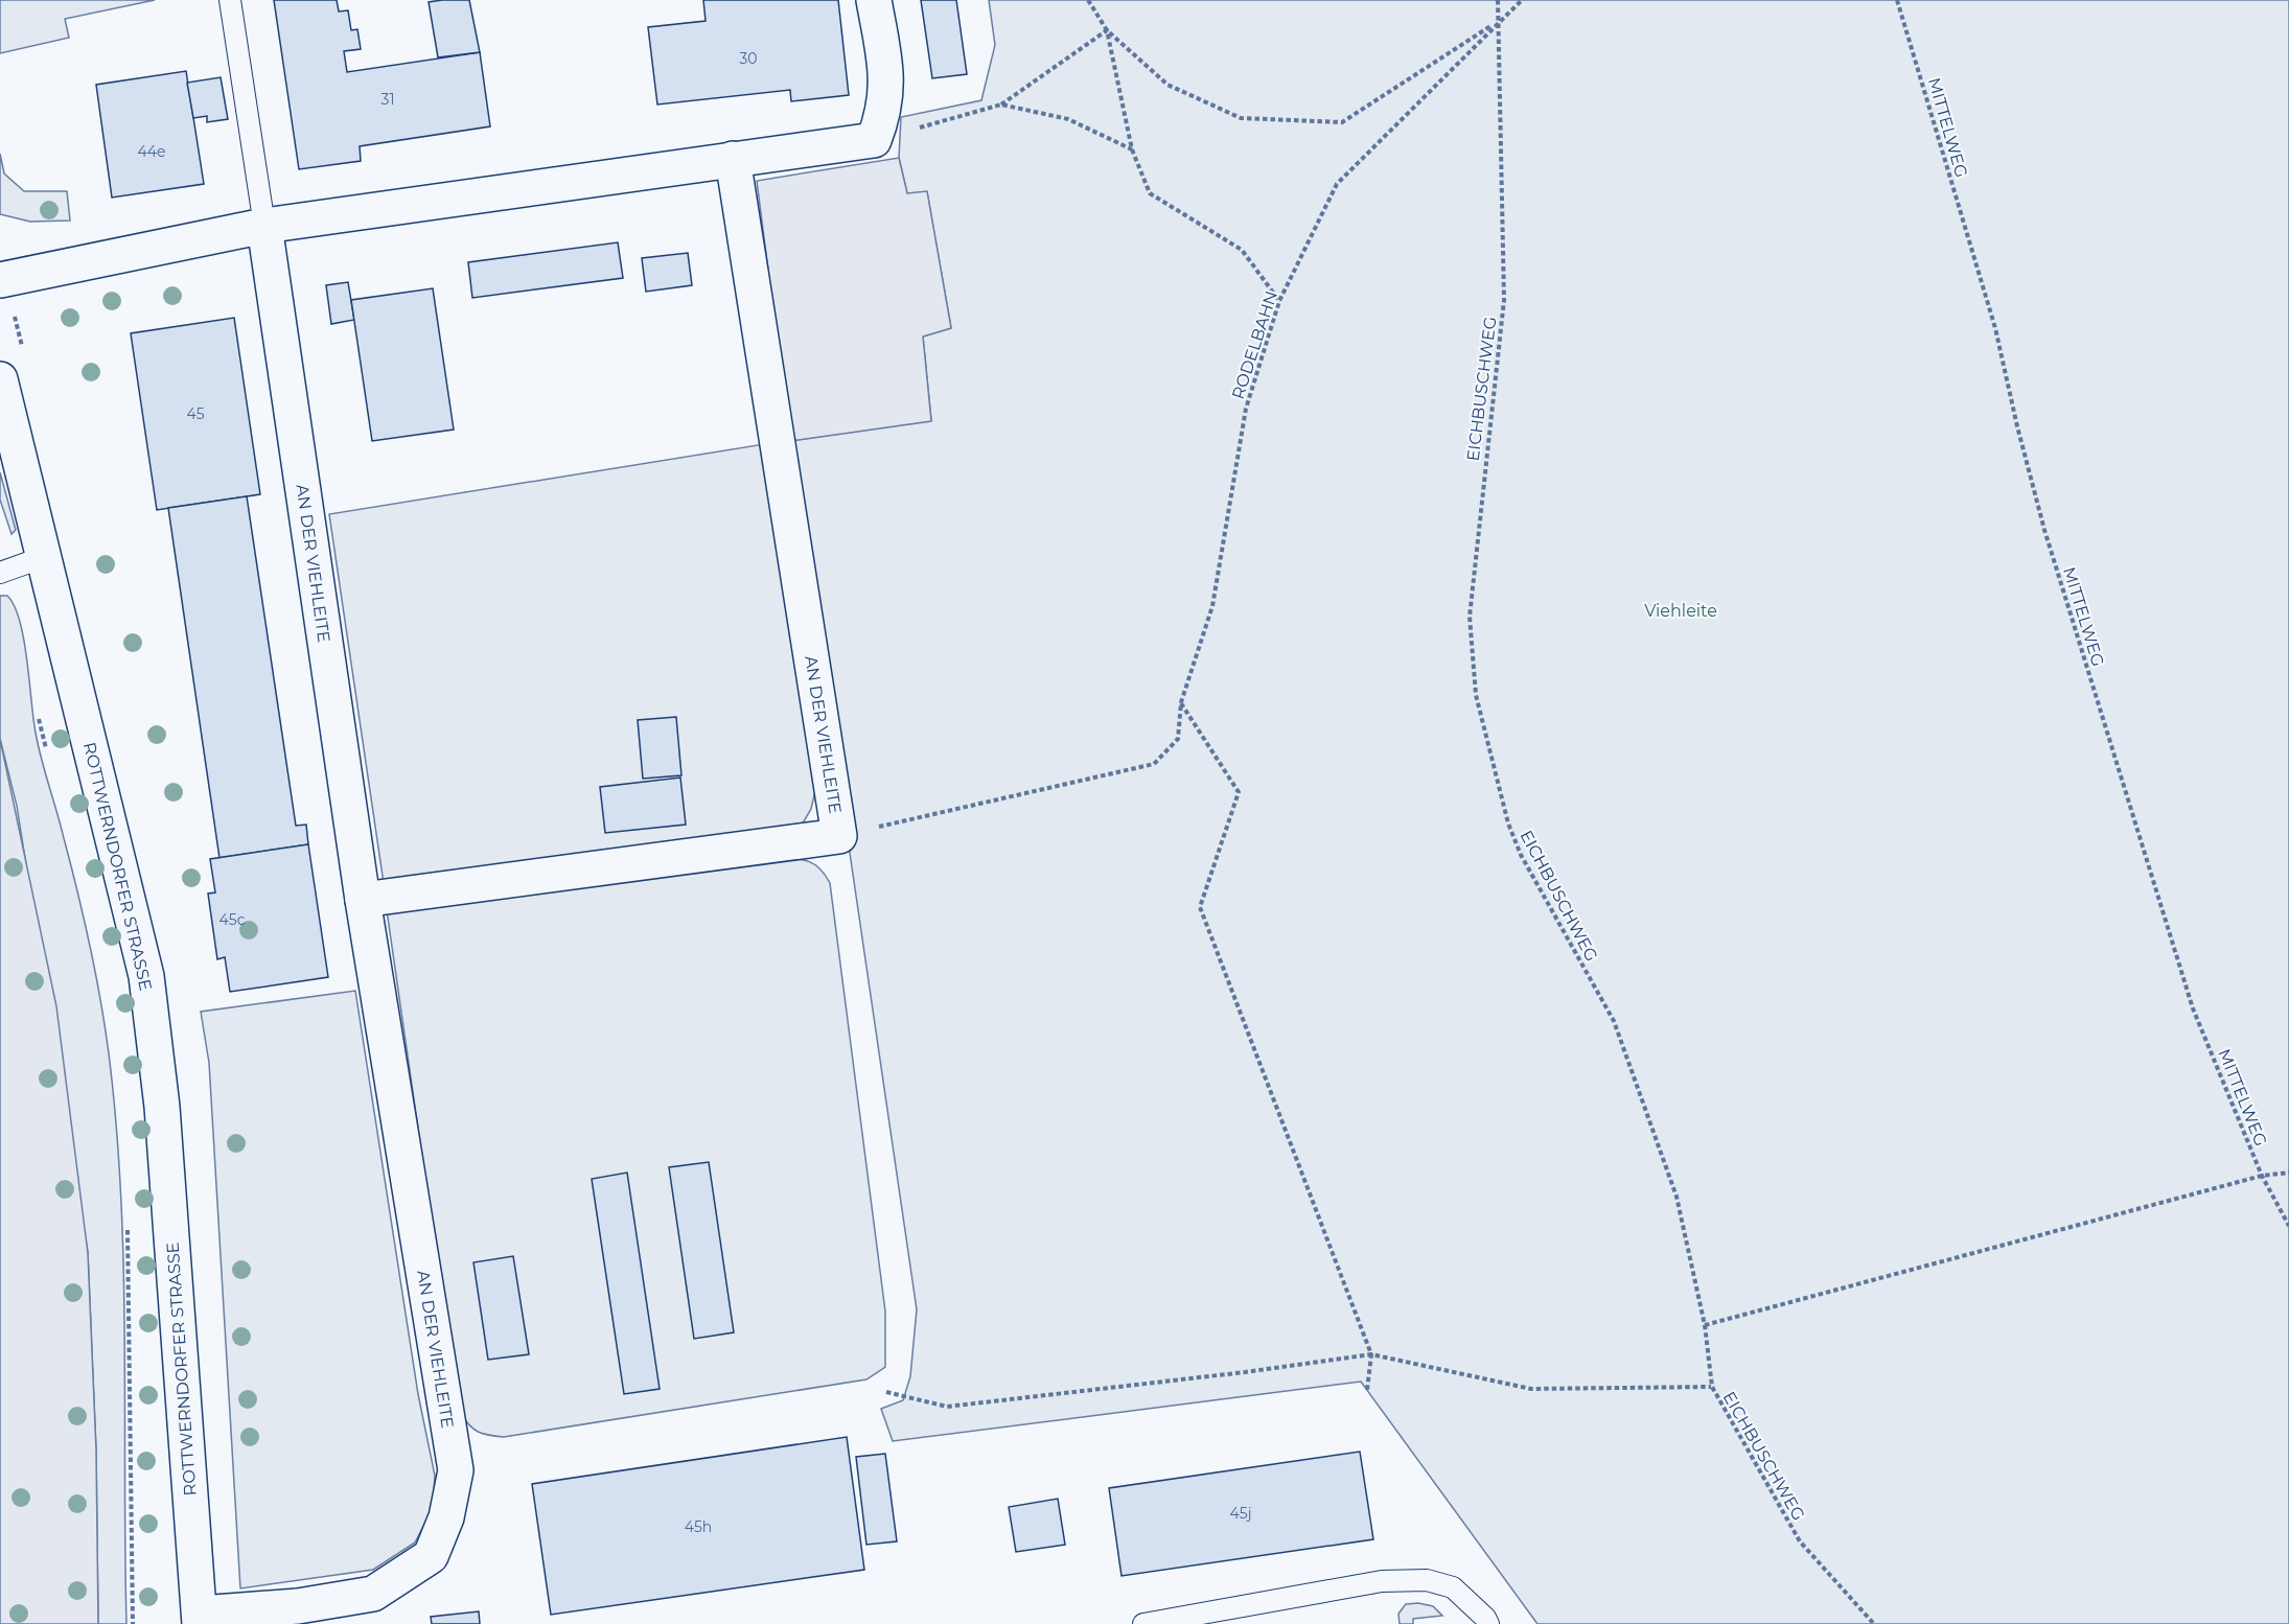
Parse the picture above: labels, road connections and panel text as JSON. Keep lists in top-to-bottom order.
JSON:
{
  "streets": {
    "street": ["AN DER VIEHLEITE", "ROTTWERNDORFER STRASSE"],
    "path": ["MITTELWEG", "RODELBAHN", "EICHBUSCHWEG"]
  },
  "crossings": [
    ["RODELBAHN", "EICHBUSCHWEG"],
    ["RODELBAHN", "AN DER VIEHLEITE"],
    ["AN DER VIEHLEITE", "ROTTWERNDORFER STRASSE"]
  ],
  "parks": ["Viehleite"],
  "house_numbers": [
    "30",
    "31",
    "44e",
    "45",
    "45c",
    "45j",
    "45h"
  ]
}
